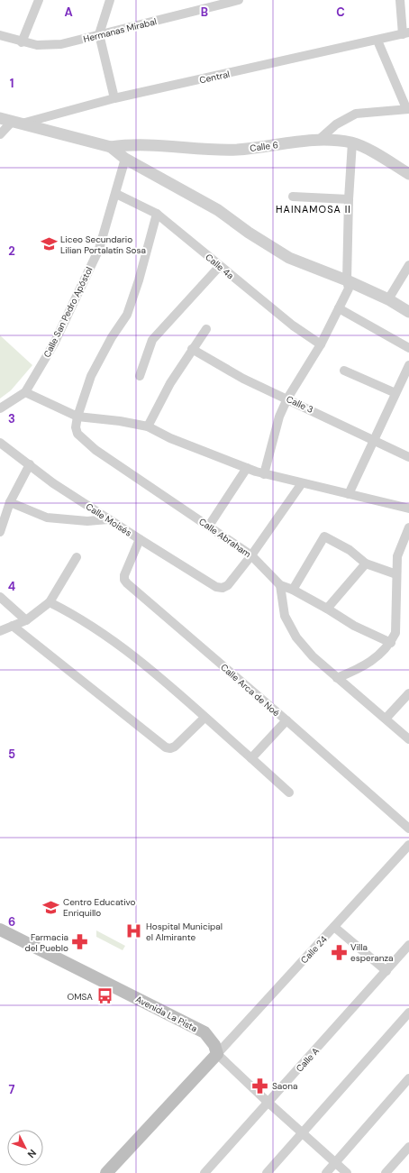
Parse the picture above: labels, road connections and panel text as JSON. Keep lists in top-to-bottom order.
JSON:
{
  "streets": {
    "main road": ["Avenida La Pista"],
    "street": [
      "Hermanas Mirabal",
      "Central",
      "Calle 6",
      "Calle 4a",
      "Calle San Pedro Apóstol",
      "Calle 3",
      "Calle Moisés",
      "Calle Abraham",
      "Calle Arca de Noé",
      "Calle 24",
      "Calle A"
    ]
  },
  "crossings": [
    ["Calle 4a", "Calle San Pedro Apóstol"],
    ["Calle 4a", "Calle Abraham"],
    ["Calle Moisés", "Calle Abraham"],
    ["Calle Moisés", "Calle Arca de Noé"],
    ["Calle 24", "Avenida La Pista"]
  ],
  "districts": ["HAINAMOSA II"],
  "places": {
    "school or university": ["Liceo Secundario Lilian Portalatín Sosa", "Centro Educativo Enriquillo"],
    "hospital": ["Hospital Municipal el Almirante"],
    "pharmacy": ["Farmacia del Pueblo", "Villa esperanza", "Saona"],
    "bus stop": ["OMSA"]
  },
  "north": "bottom right",
  "grid": {
    "columns": ["A", "B", "C"],
    "rows": [
      "1",
      "2",
      "3",
      "4",
      "5",
      "6",
      "7"
    ]
  }
}
